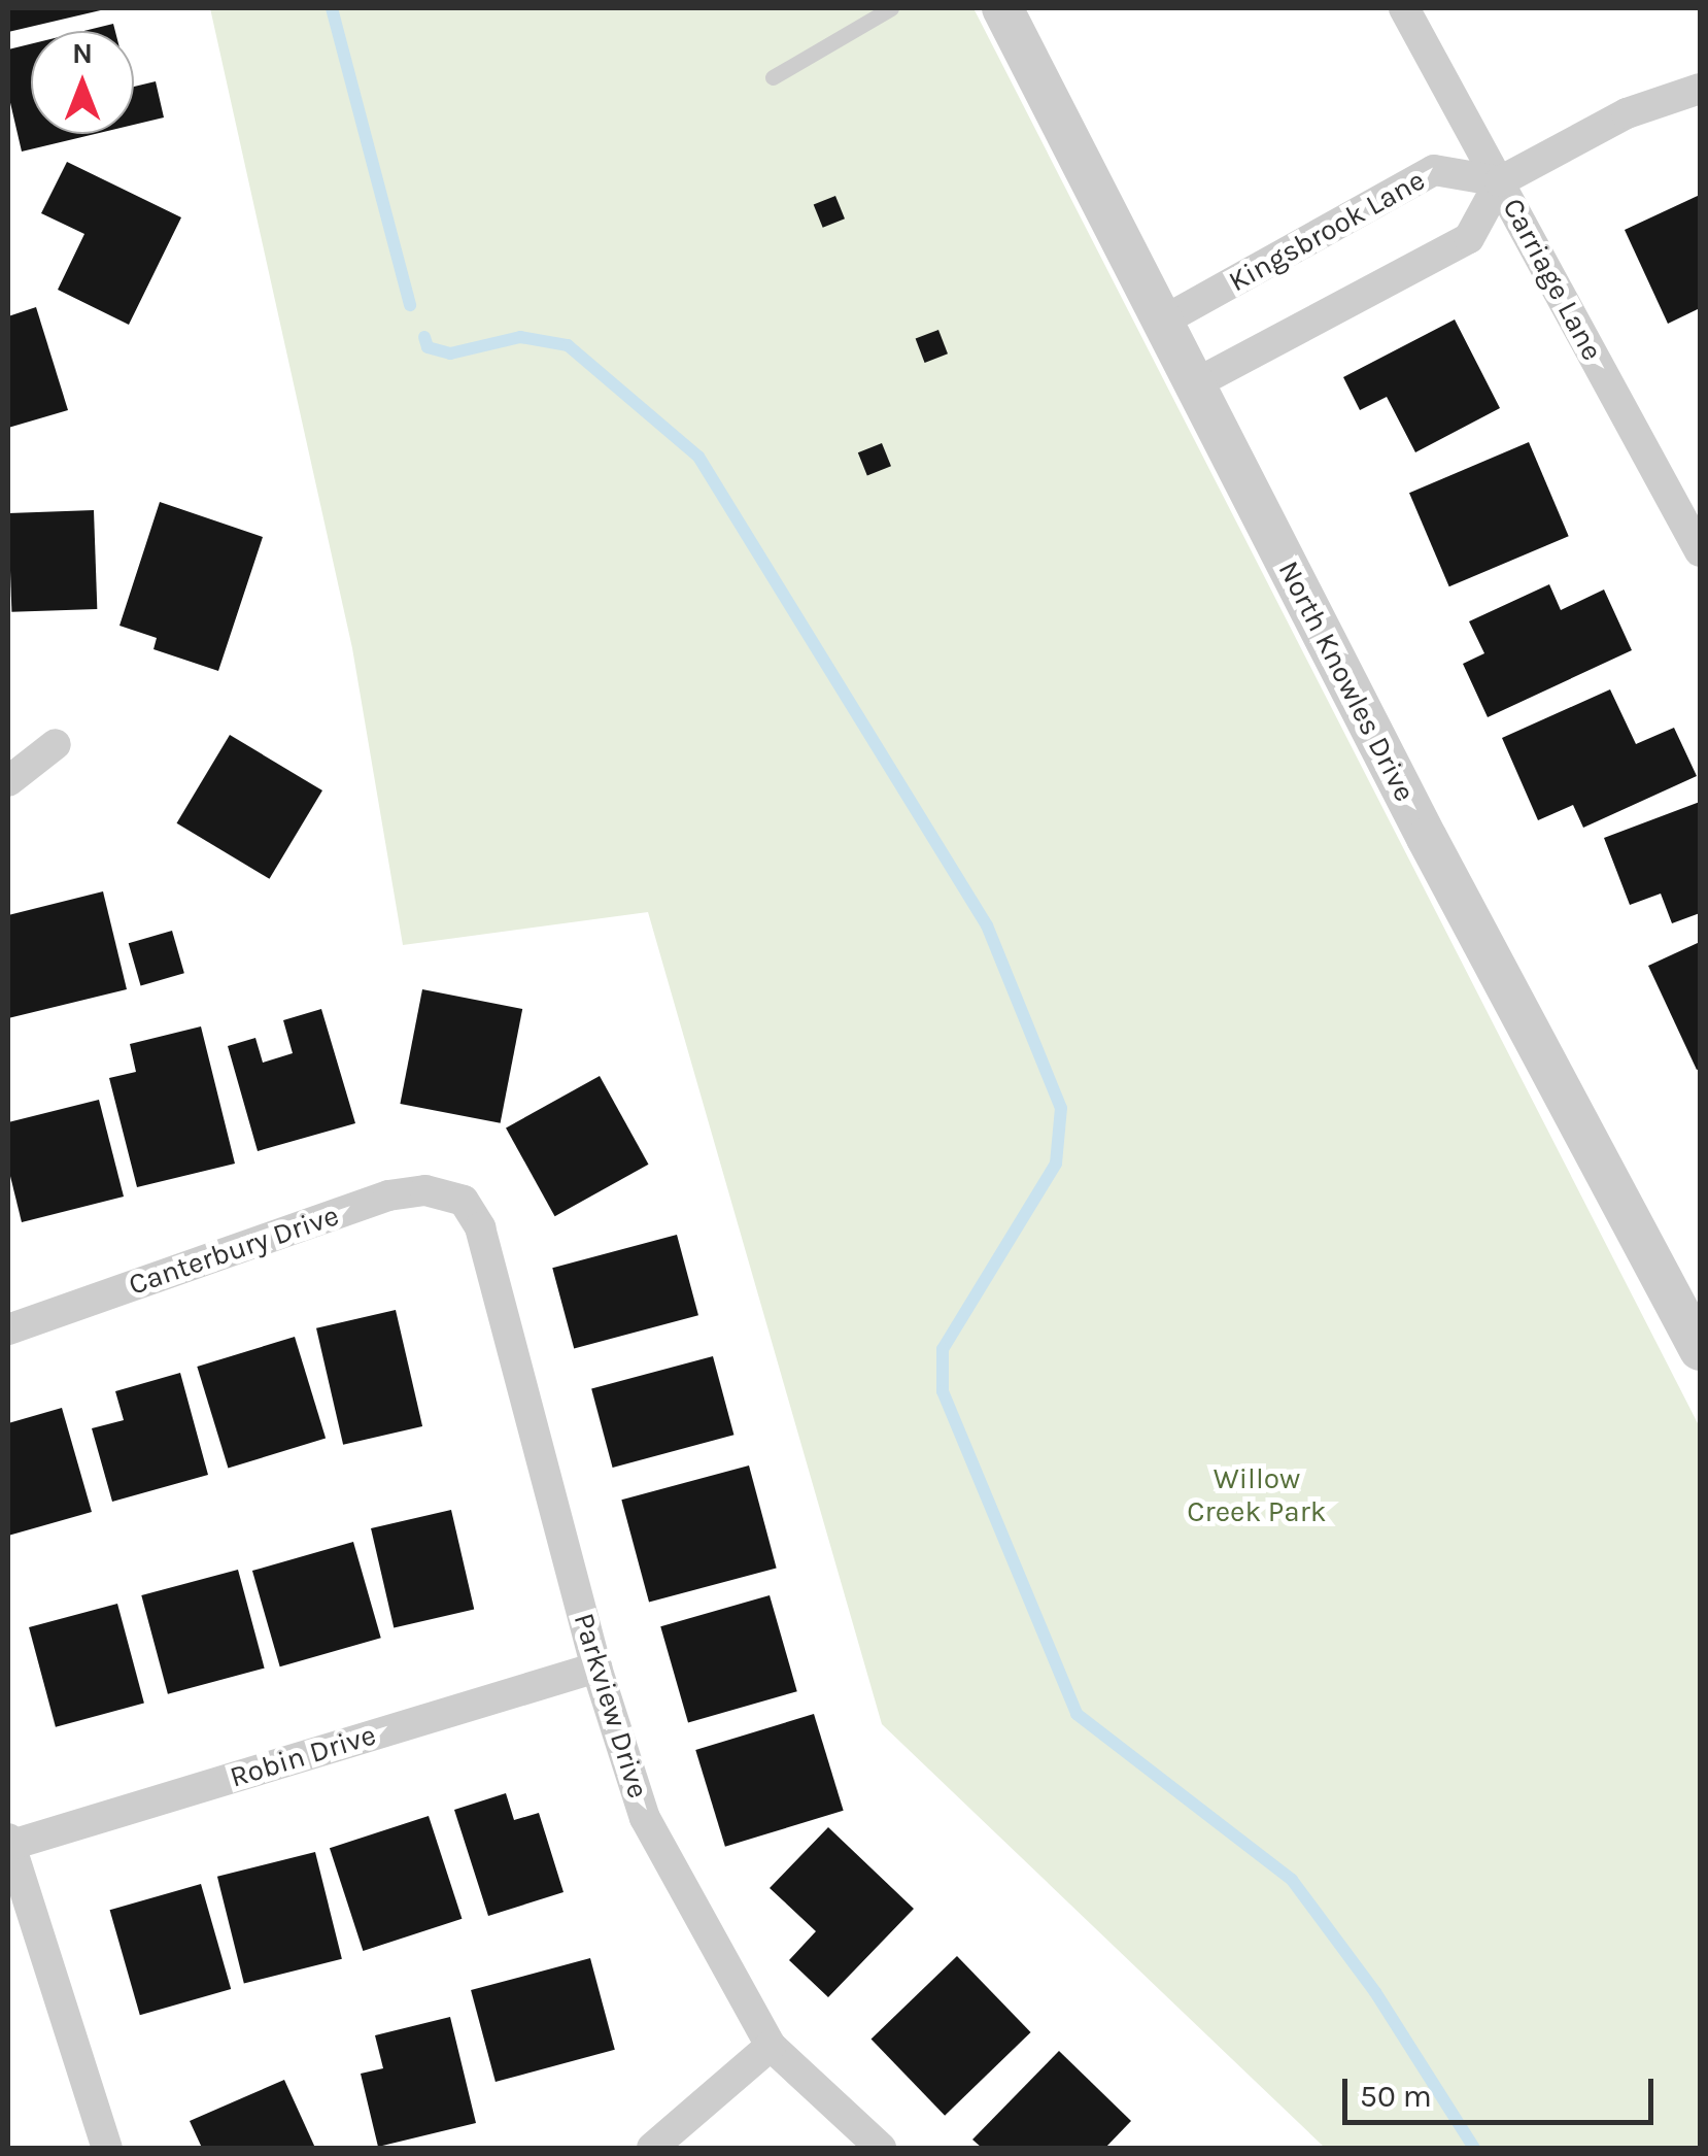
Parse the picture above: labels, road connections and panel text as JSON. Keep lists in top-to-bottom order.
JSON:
{
  "streets": {
    "street": [
      "Kingsbrook Lane",
      "Carriage Lane",
      "North Knowles Drive",
      "Canterbury Drive",
      "Parkview Drive",
      "Robin Drive"
    ]
  },
  "crossings": [
    ["Kingsbrook Lane", "Carriage Lane"],
    ["Kingsbrook Lane", "North Knowles Drive"],
    ["Canterbury Drive", "Parkview Drive"],
    ["Parkview Drive", "Robin Drive"]
  ],
  "parks": ["Willow Creek Park"],
  "scale_bar": "50 m",
  "north": "top"
}
